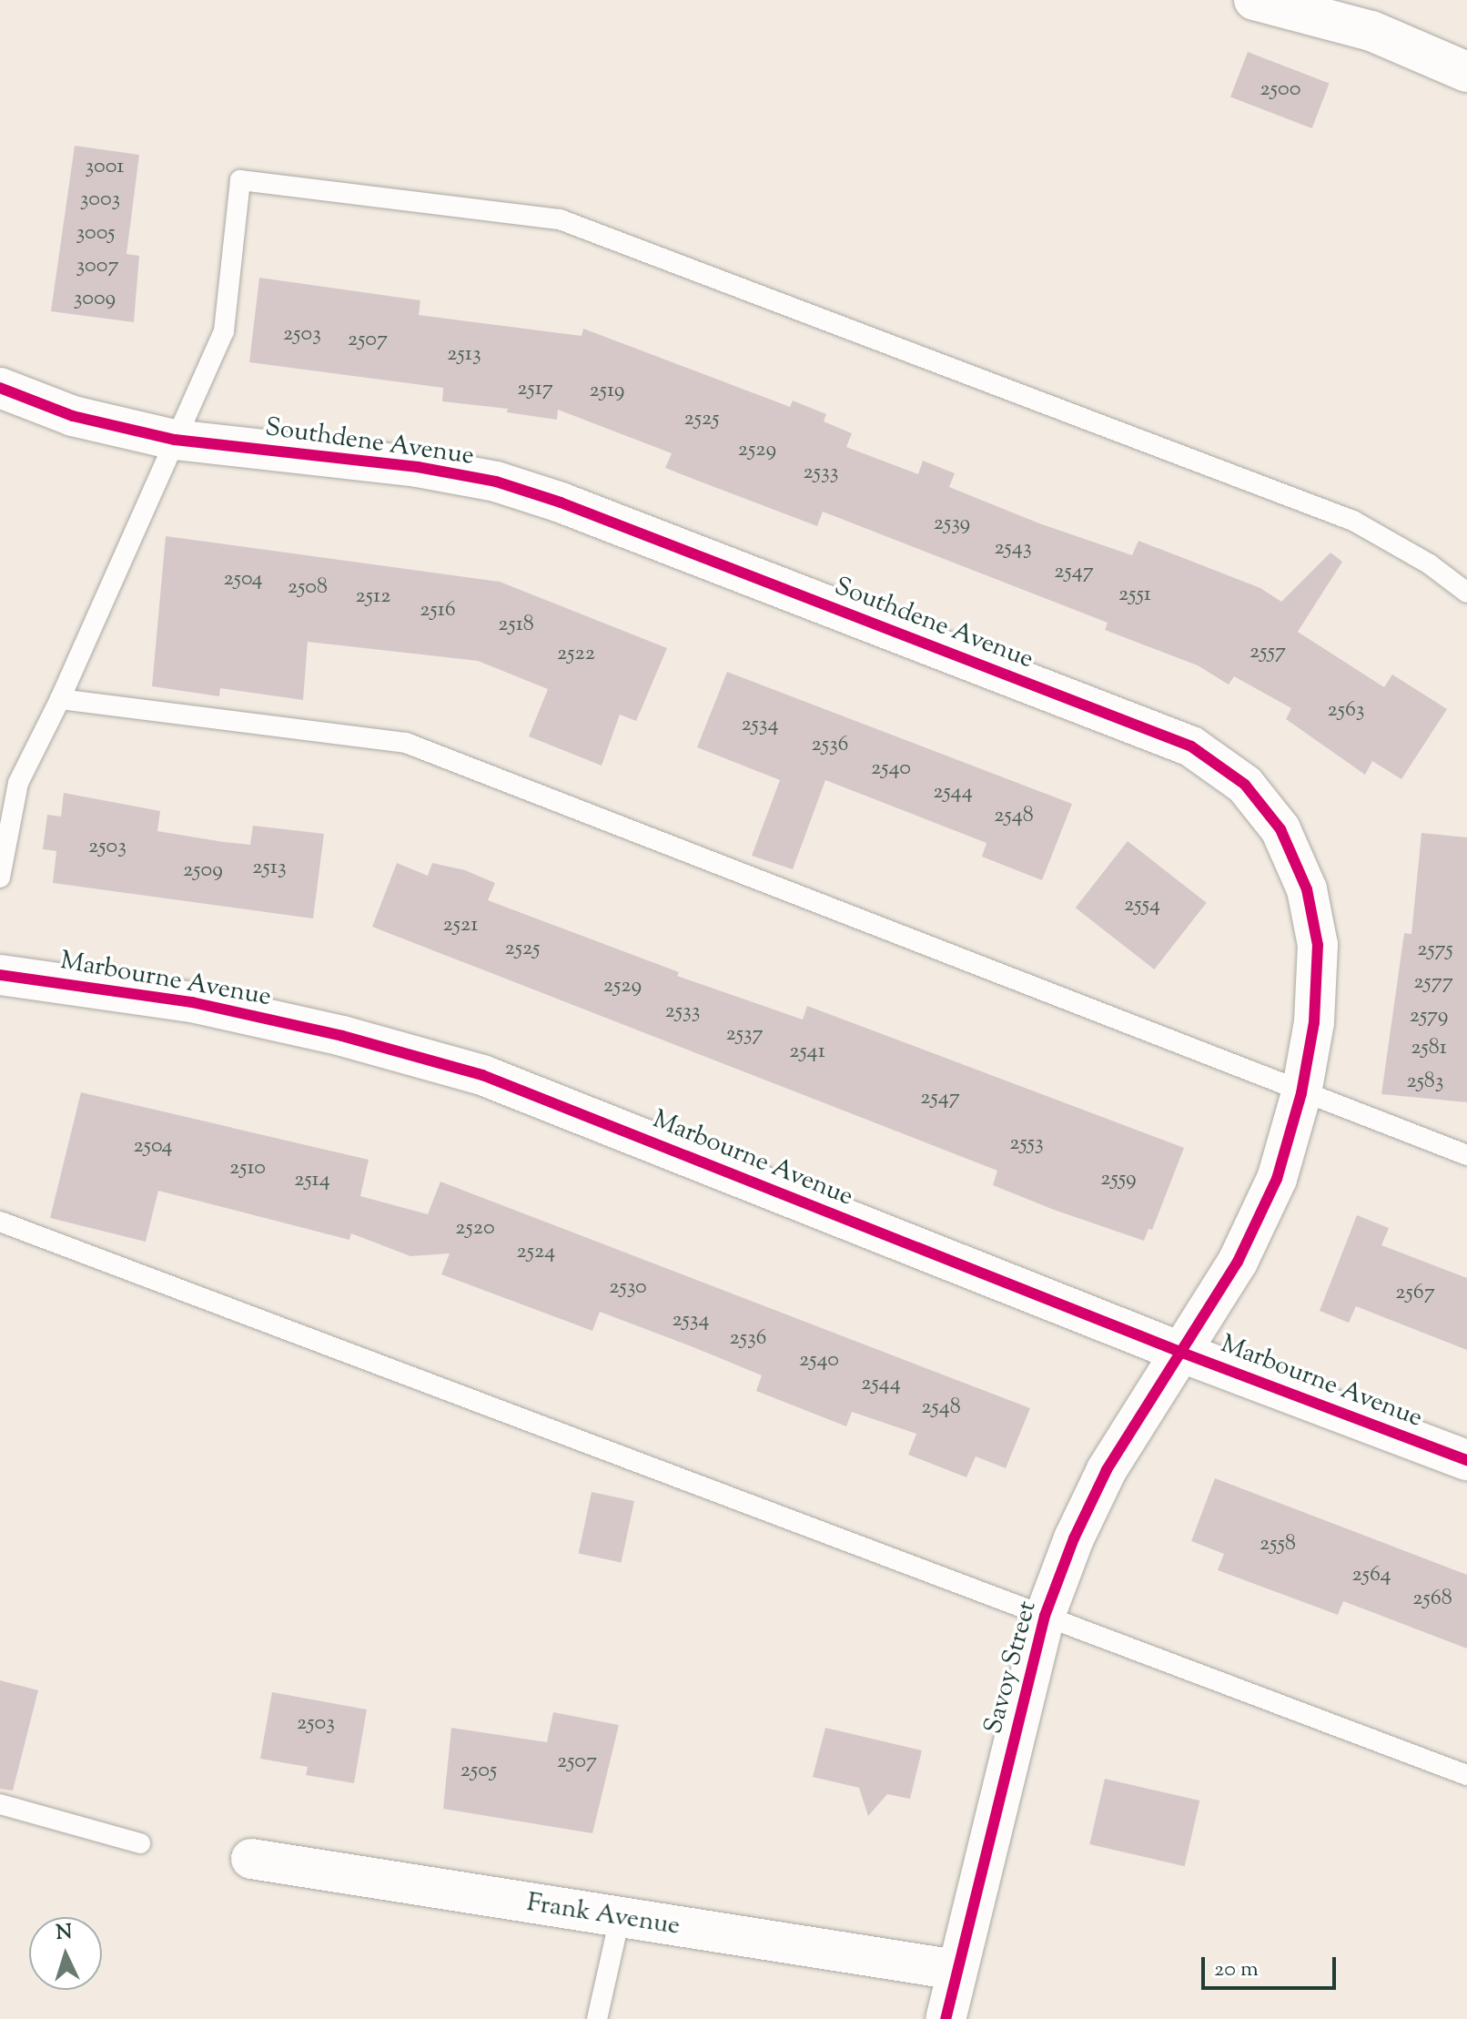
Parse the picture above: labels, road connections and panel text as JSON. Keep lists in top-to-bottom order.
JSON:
{
  "streets": {
    "street": [
      "Southdene Avenue",
      "Marbourne Avenue",
      "Savoy Street",
      "Frank Avenue"
    ]
  },
  "crossings": [
    ["Southdene Avenue", "Marbourne Avenue"],
    ["Southdene Avenue", "Savoy Street"],
    ["Marbourne Avenue", "Savoy Street"],
    ["Savoy Street", "Frank Avenue"]
  ],
  "house_numbers": [
    "2500",
    "3001",
    "3003",
    "3005",
    "3007",
    "3009",
    "2503",
    "2507",
    "2513",
    "2517",
    "2519",
    "2525",
    "2529",
    "2533",
    "2539",
    "2543",
    "2547",
    "2504",
    "2508",
    "2551",
    "2512",
    "2516",
    "2518",
    "2557",
    "2522",
    "2563",
    "2534",
    "2536",
    "2540",
    "2544",
    "2548",
    "2503",
    "2513",
    "2509",
    "2554",
    "2521",
    "2525",
    "2575",
    "2577",
    "2529",
    "2533",
    "2579",
    "2537",
    "2581",
    "2541",
    "2583",
    "2547",
    "2553",
    "2504",
    "2510",
    "2559",
    "2514",
    "2520",
    "2524",
    "2530",
    "2567",
    "2534",
    "2536",
    "2540",
    "2544",
    "2548",
    "2558",
    "2564",
    "2568",
    "2503",
    "2507",
    "2505"
  ],
  "scale_bar": "20 m",
  "north": "top"
}
